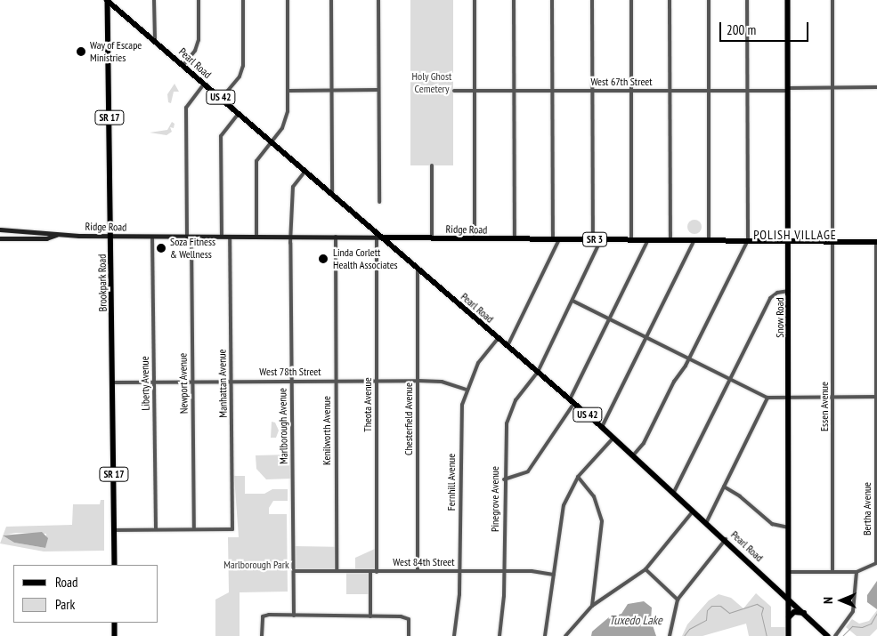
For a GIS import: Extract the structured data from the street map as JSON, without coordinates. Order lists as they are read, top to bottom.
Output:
{
  "streets": {
    "main road": [
      "Pearl Road",
      "US 42",
      "SR 17",
      "Ridge Road",
      "SR 3",
      "Brookpark Road",
      "Snow Road"
    ],
    "street": [
      "West 67th Street",
      "West 78th Street",
      "Liberty Avenue",
      "Newport Avenue",
      "Manhattan Avenue",
      "Theota Avenue",
      "Essen Avenue",
      "Chesterfield Avenue",
      "Marlborough Avenue",
      "Kenilworth Avenue",
      "Fernhill Avenue",
      "Pinegrove Avenue",
      "Bertha Avenue",
      "West 84th Street"
    ]
  },
  "crossings": [
    ["Pearl Road", "Ridge Road"],
    ["Pearl Road", "Brookpark Road"],
    ["Pearl Road", "Snow Road"],
    ["Pearl Road", "Newport Avenue"],
    ["Pearl Road", "Theota Avenue"],
    ["Pearl Road", "Chesterfield Avenue"],
    ["Pearl Road", "Marlborough Avenue"],
    ["Pearl Road", "Fernhill Avenue"],
    ["Pearl Road", "Pinegrove Avenue"],
    ["West 67th Street", "Snow Road"],
    ["West 67th Street", "Essen Avenue"],
    ["Ridge Road", "Brookpark Road"],
    ["Ridge Road", "Snow Road"],
    ["Ridge Road", "Liberty Avenue"],
    ["Ridge Road", "Newport Avenue"],
    ["Ridge Road", "Manhattan Avenue"],
    ["Ridge Road", "Theota Avenue"],
    ["Ridge Road", "Essen Avenue"],
    ["Ridge Road", "Marlborough Avenue"],
    ["Ridge Road", "Kenilworth Avenue"],
    ["Ridge Road", "Pinegrove Avenue"],
    ["Ridge Road", "Bertha Avenue"],
    ["Brookpark Road", "West 78th Street"],
    ["West 78th Street", "Liberty Avenue"],
    ["West 78th Street", "Newport Avenue"],
    ["West 78th Street", "Manhattan Avenue"],
    ["West 78th Street", "Theota Avenue"],
    ["West 78th Street", "Chesterfield Avenue"],
    ["West 78th Street", "Marlborough Avenue"],
    ["West 78th Street", "Kenilworth Avenue"],
    ["West 78th Street", "Fernhill Avenue"],
    ["Newport Avenue", "Manhattan Avenue"],
    ["Theota Avenue", "West 84th Street"],
    ["Chesterfield Avenue", "West 84th Street"],
    ["Marlborough Avenue", "West 84th Street"],
    ["Kenilworth Avenue", "West 84th Street"],
    ["Fernhill Avenue", "West 84th Street"],
    ["Pinegrove Avenue", "West 84th Street"]
  ],
  "districts": ["POLISH VILLAGE"],
  "water": ["Tuxedo Lake"],
  "parks": ["Holy Ghost Cemetery", "Marlborough Park"],
  "places": ["Way of Escape Ministries", "Soza Fitness & Wellness", "Linda Corlett Health Associates"],
  "legend": ["Road", "Park"],
  "scale_bar": "200 m",
  "north": "left"
}
